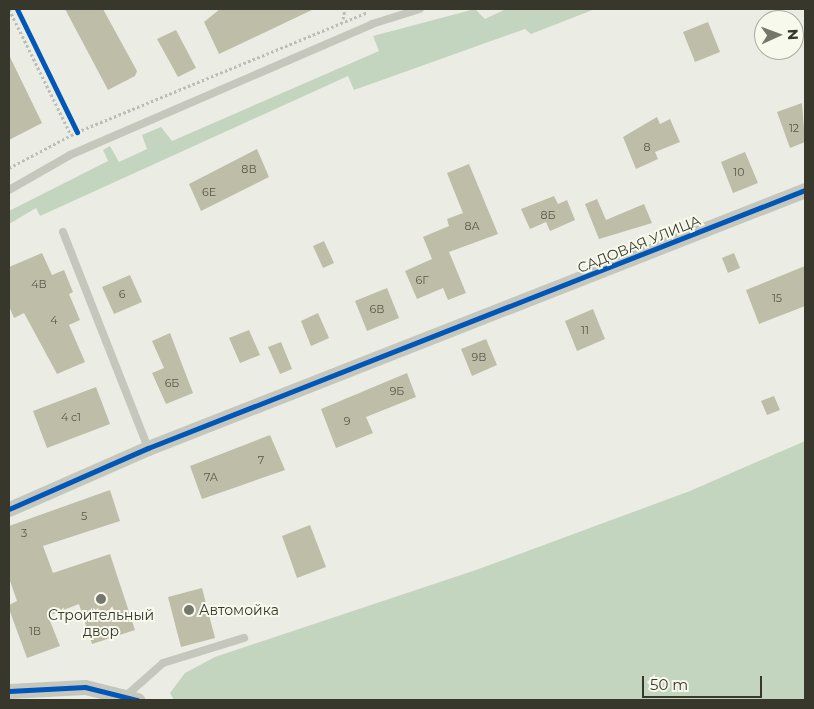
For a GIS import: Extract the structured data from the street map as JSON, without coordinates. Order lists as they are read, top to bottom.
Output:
{
  "streets": {
    "street": ["САДОВАЯ УЛИЦА"]
  },
  "places": ["Строительный двор", "Автомойка"],
  "house_numbers": [
    "12",
    "8",
    "8В",
    "10",
    "6Е",
    "8Б",
    "8А",
    "6Г",
    "4В",
    "6",
    "15",
    "6В",
    "4",
    "11",
    "9В",
    "6Б",
    "9Б",
    "4 с1",
    "9",
    "7",
    "7А",
    "5",
    "3",
    "1В"
  ],
  "scale_bar": "50 m",
  "north": "right"
}
